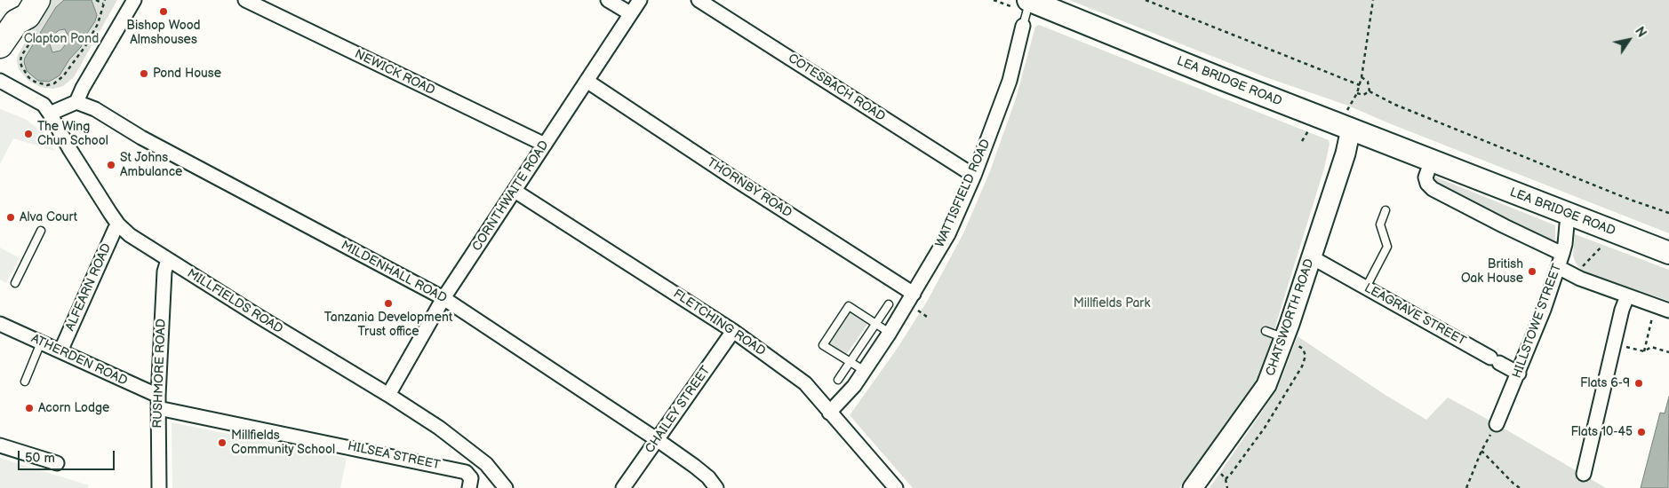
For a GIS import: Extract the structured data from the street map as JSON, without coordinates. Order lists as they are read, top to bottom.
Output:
{
  "streets": {
    "main road": ["LEA BRIDGE ROAD"],
    "street": [
      "NEWICK ROAD",
      "COTESBACH ROAD",
      "THORNBY ROAD",
      "WATTISFIELD ROAD",
      "CORNTHWAITE ROAD",
      "MILDENHALL ROAD",
      "ALFEARN ROAD",
      "MILLFIELDS ROAD",
      "LEAGRAVE STREET",
      "CHATSWORTH ROAD",
      "HILLSTOWE STREET",
      "FLETCHING ROAD",
      "ATHERDEN ROAD",
      "RUSHMORE ROAD",
      "CHAILEY STREET",
      "HILSEA STREET"
    ]
  },
  "crossings": [
    ["NEWICK ROAD", "CORNTHWAITE ROAD"],
    ["LEA BRIDGE ROAD", "WATTISFIELD ROAD"],
    ["LEA BRIDGE ROAD", "CHATSWORTH ROAD"],
    ["LEA BRIDGE ROAD", "HILLSTOWE STREET"],
    ["COTESBACH ROAD", "WATTISFIELD ROAD"],
    ["THORNBY ROAD", "WATTISFIELD ROAD"],
    ["THORNBY ROAD", "CORNTHWAITE ROAD"],
    ["WATTISFIELD ROAD", "FLETCHING ROAD"],
    ["CORNTHWAITE ROAD", "MILDENHALL ROAD"],
    ["CORNTHWAITE ROAD", "MILLFIELDS ROAD"],
    ["CORNTHWAITE ROAD", "FLETCHING ROAD"],
    ["MILDENHALL ROAD", "CHAILEY STREET"],
    ["ALFEARN ROAD", "MILLFIELDS ROAD"],
    ["ALFEARN ROAD", "ATHERDEN ROAD"],
    ["MILLFIELDS ROAD", "RUSHMORE ROAD"],
    ["LEAGRAVE STREET", "CHATSWORTH ROAD"],
    ["LEAGRAVE STREET", "HILLSTOWE STREET"],
    ["FLETCHING ROAD", "CHAILEY STREET"],
    ["ATHERDEN ROAD", "RUSHMORE ROAD"],
    ["ATHERDEN ROAD", "HILSEA STREET"],
    ["RUSHMORE ROAD", "HILSEA STREET"]
  ],
  "parks": ["Clapton Pond", "Millfields Park"],
  "places": [
    "Bishop Wood Almshouses",
    "Pond House",
    "The Wing Chun School",
    "St Johns Ambulance",
    "Alva Court",
    "British Oak House",
    "Tanzania Development Trust office",
    "Flats 6-9",
    "Acorn Lodge",
    "Flats 10-45",
    "Millfields Community School"
  ],
  "scale_bar": "50 m",
  "north": "top right"
}
